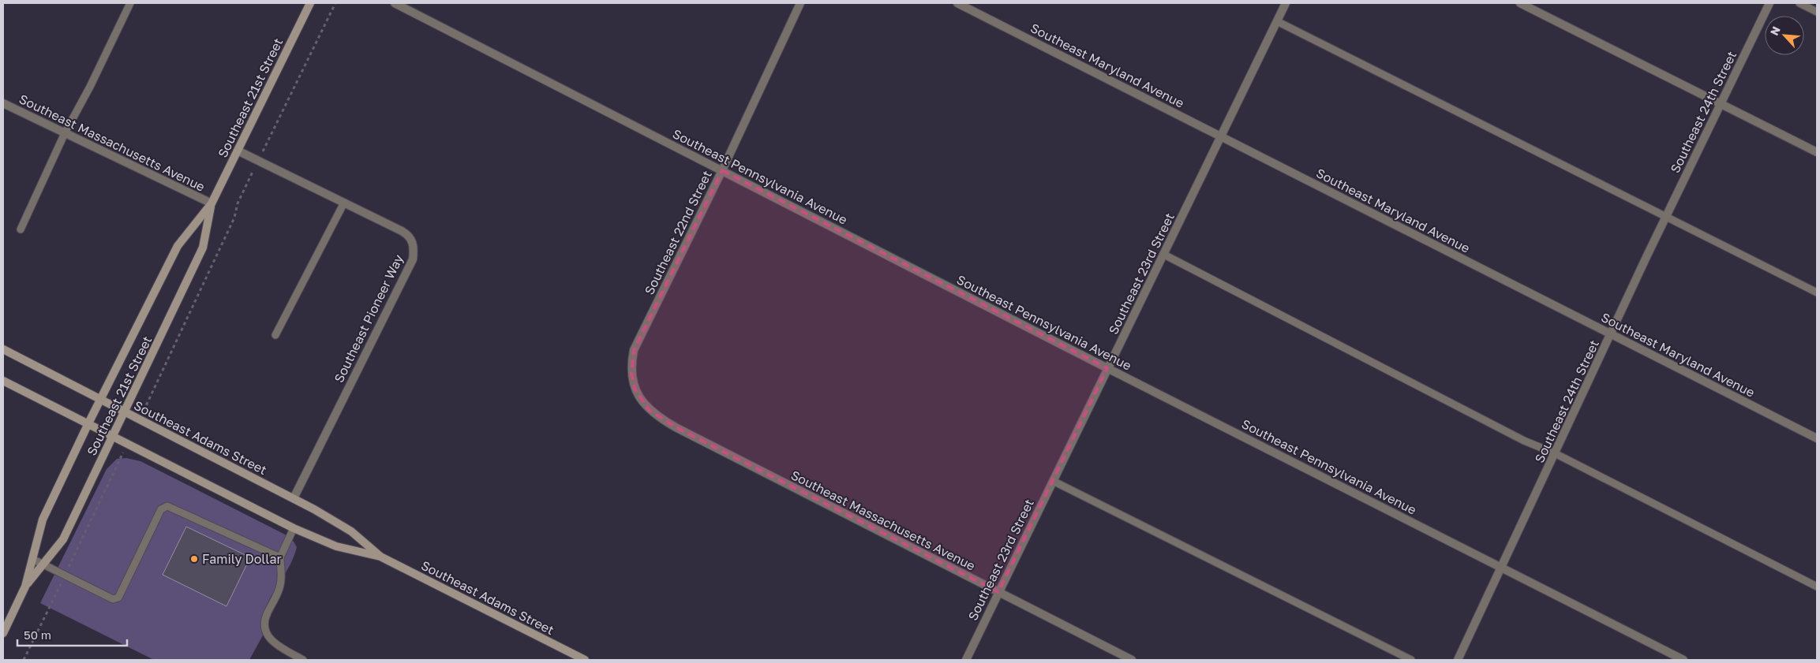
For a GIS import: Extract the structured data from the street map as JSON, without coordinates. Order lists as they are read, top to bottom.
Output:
{
  "streets": {
    "main road": ["Southeast 21st Street", "Southeast Adams Street"],
    "street": [
      "Southeast Maryland Avenue",
      "Southeast 24th Street",
      "Southeast Massachusetts Avenue",
      "Southeast Pennsylvania Avenue",
      "Southeast 22nd Street",
      "Southeast 23rd Street",
      "Southeast Pioneer Way"
    ]
  },
  "crossings": [
    ["Southeast Maryland Avenue", "Southeast 24th Street"],
    ["Southeast Maryland Avenue", "Southeast 23rd Street"],
    ["Southeast 21st Street", "Southeast Massachusetts Avenue"],
    ["Southeast 21st Street", "Southeast Pioneer Way"],
    ["Southeast 21st Street", "Southeast Adams Street"],
    ["Southeast 24th Street", "Southeast Pennsylvania Avenue"],
    ["Southeast Massachusetts Avenue", "Southeast 22nd Street"],
    ["Southeast Massachusetts Avenue", "Southeast 23rd Street"],
    ["Southeast Pennsylvania Avenue", "Southeast 22nd Street"],
    ["Southeast Pennsylvania Avenue", "Southeast 23rd Street"],
    ["Southeast Pioneer Way", "Southeast Adams Street"]
  ],
  "places": ["Family Dollar"],
  "scale_bar": "50 m",
  "north": "top left"
}
